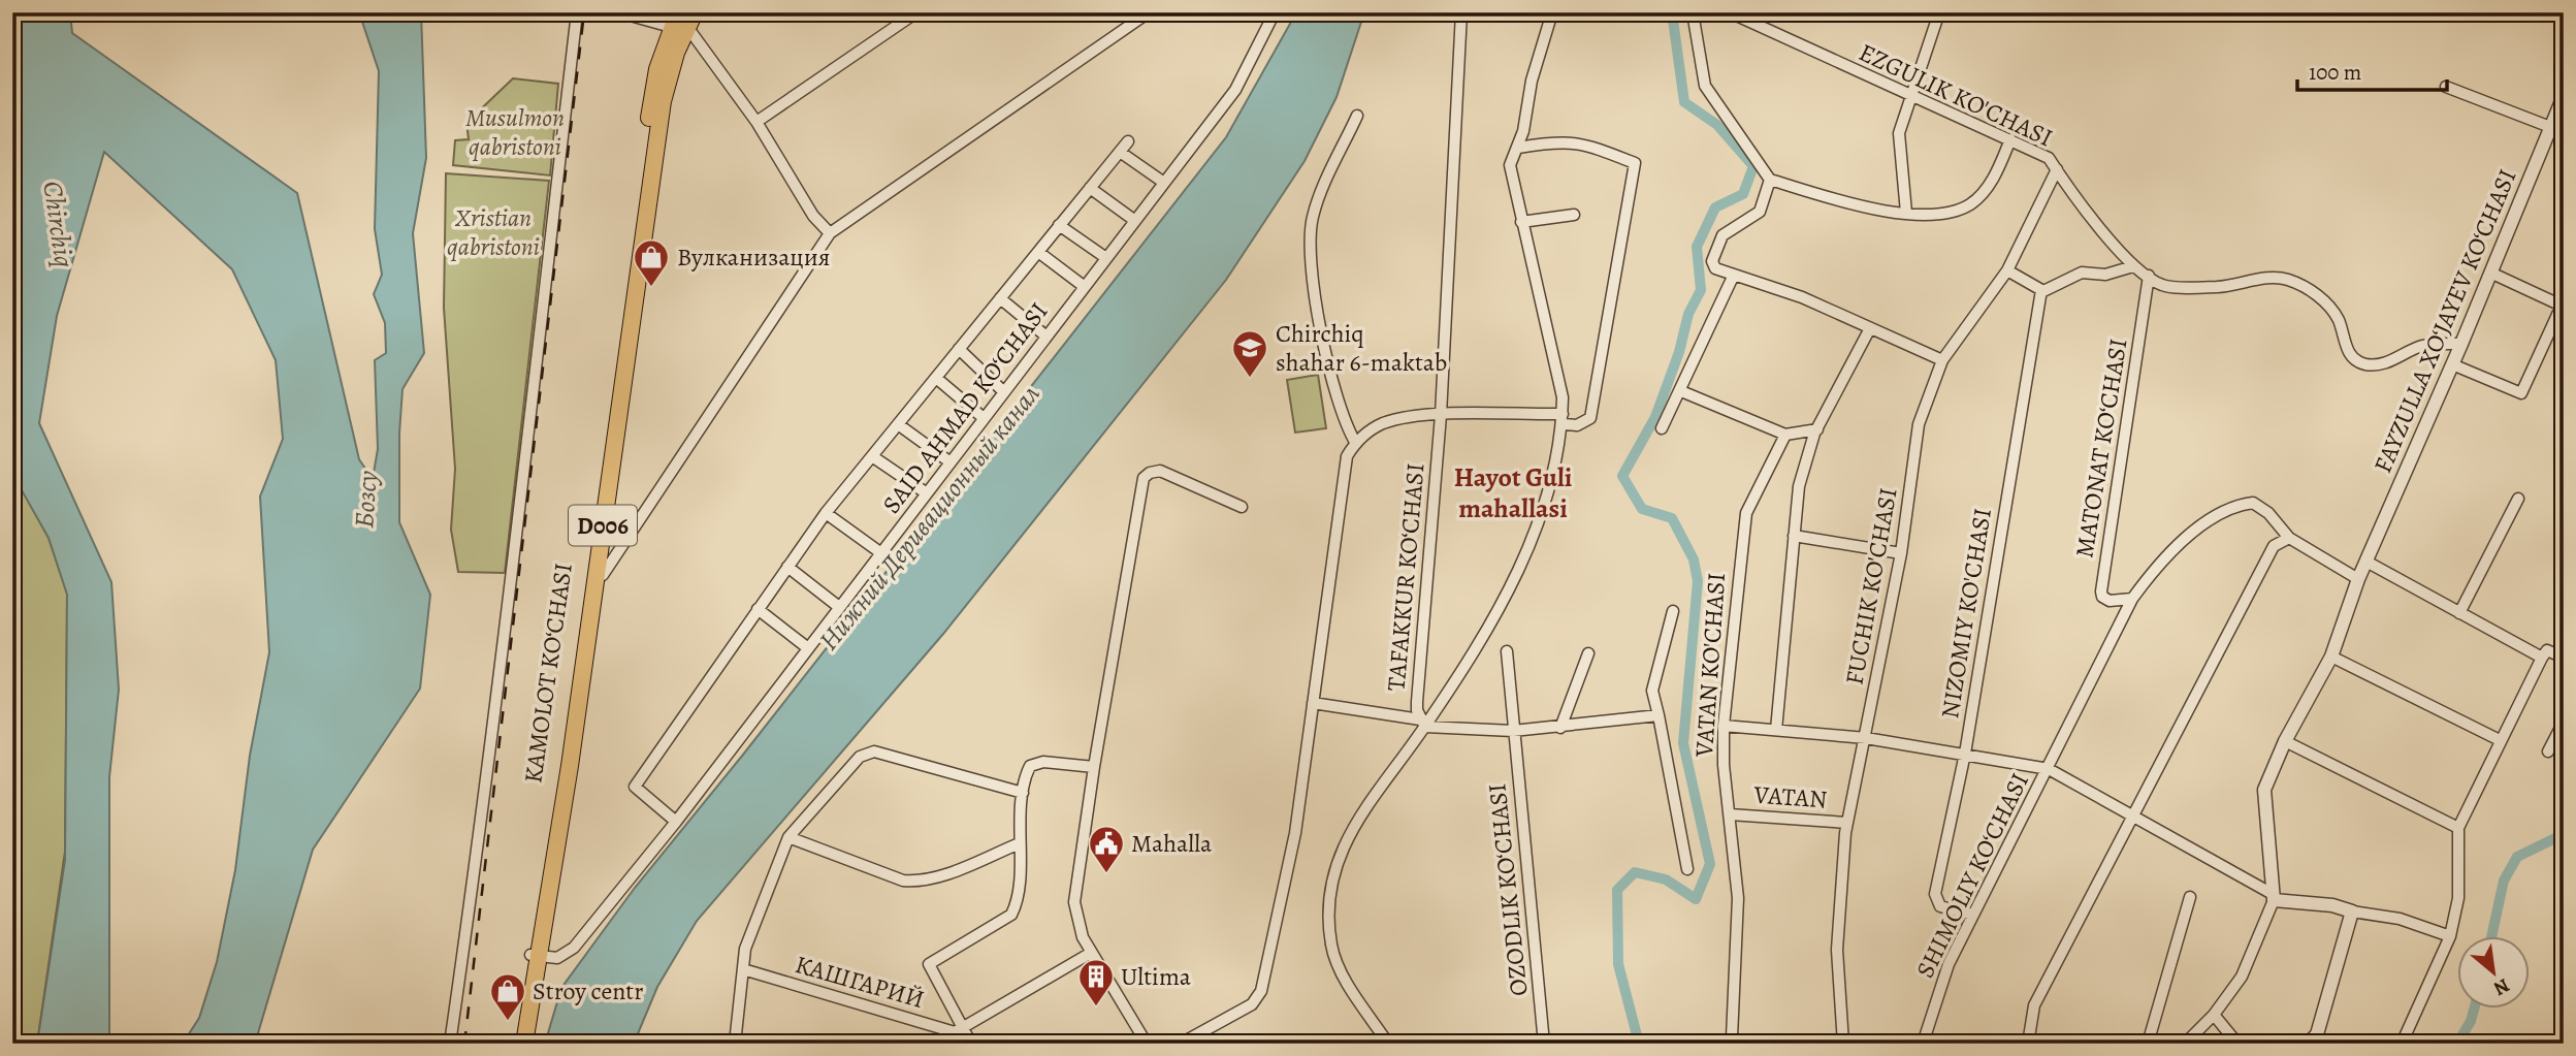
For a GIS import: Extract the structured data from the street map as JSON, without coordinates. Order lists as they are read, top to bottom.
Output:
{
  "streets": {
    "main road": ["D006", "KAMOLOT KO‘CHASI"],
    "street": [
      "EZGULIK KO'CHASI",
      "FAYZULLA XO‘JAYEV KO‘CHASI",
      "SAID AHMAD KO‘CHASI",
      "MATONAT KO‘CHASI",
      "TAFAKKUR KO‘CHASI",
      "FUCHIK KO'CHASI",
      "NIZOMIY KO'CHASI",
      "VATAN KO'CHASI",
      "VATAN",
      "SHIMOLIY KO‘CHASI",
      "OZODLIK KO‘CHASI",
      "КАШГАРИЙ"
    ]
  },
  "crossings": [
    ["EZGULIK KO'CHASI", "FAYZULLA XO‘JAYEV KO‘CHASI"],
    ["EZGULIK KO'CHASI", "MATONAT KO‘CHASI"],
    ["EZGULIK KO'CHASI", "FUCHIK KO'CHASI"],
    ["SAID AHMAD KO‘CHASI", "D006"],
    ["SAID AHMAD KO‘CHASI", "KAMOLOT KO‘CHASI"],
    ["MATONAT KO‘CHASI", "SHIMOLIY KO‘CHASI"],
    ["D006", "KAMOLOT KO‘CHASI"],
    ["FUCHIK KO'CHASI", "VATAN"],
    ["NIZOMIY KO'CHASI", "SHIMOLIY KO‘CHASI"],
    ["VATAN KO'CHASI", "VATAN"]
  ],
  "districts": ["Hayot Guli mahallasi"],
  "water": ["Chirchiq", "Бозсу", "Нижний Деривационный канал"],
  "parks": ["Musulmon qabristoni", "Xristian qabristoni"],
  "places": {
    "shop": ["Вулканизация", "Stroy centr"],
    "school or university": ["Chirchiq shahar 6-maktab"],
    "public building": ["Mahalla"],
    "building": ["Ultima"]
  },
  "scale_bar": "100 m",
  "north": "bottom right"
}
